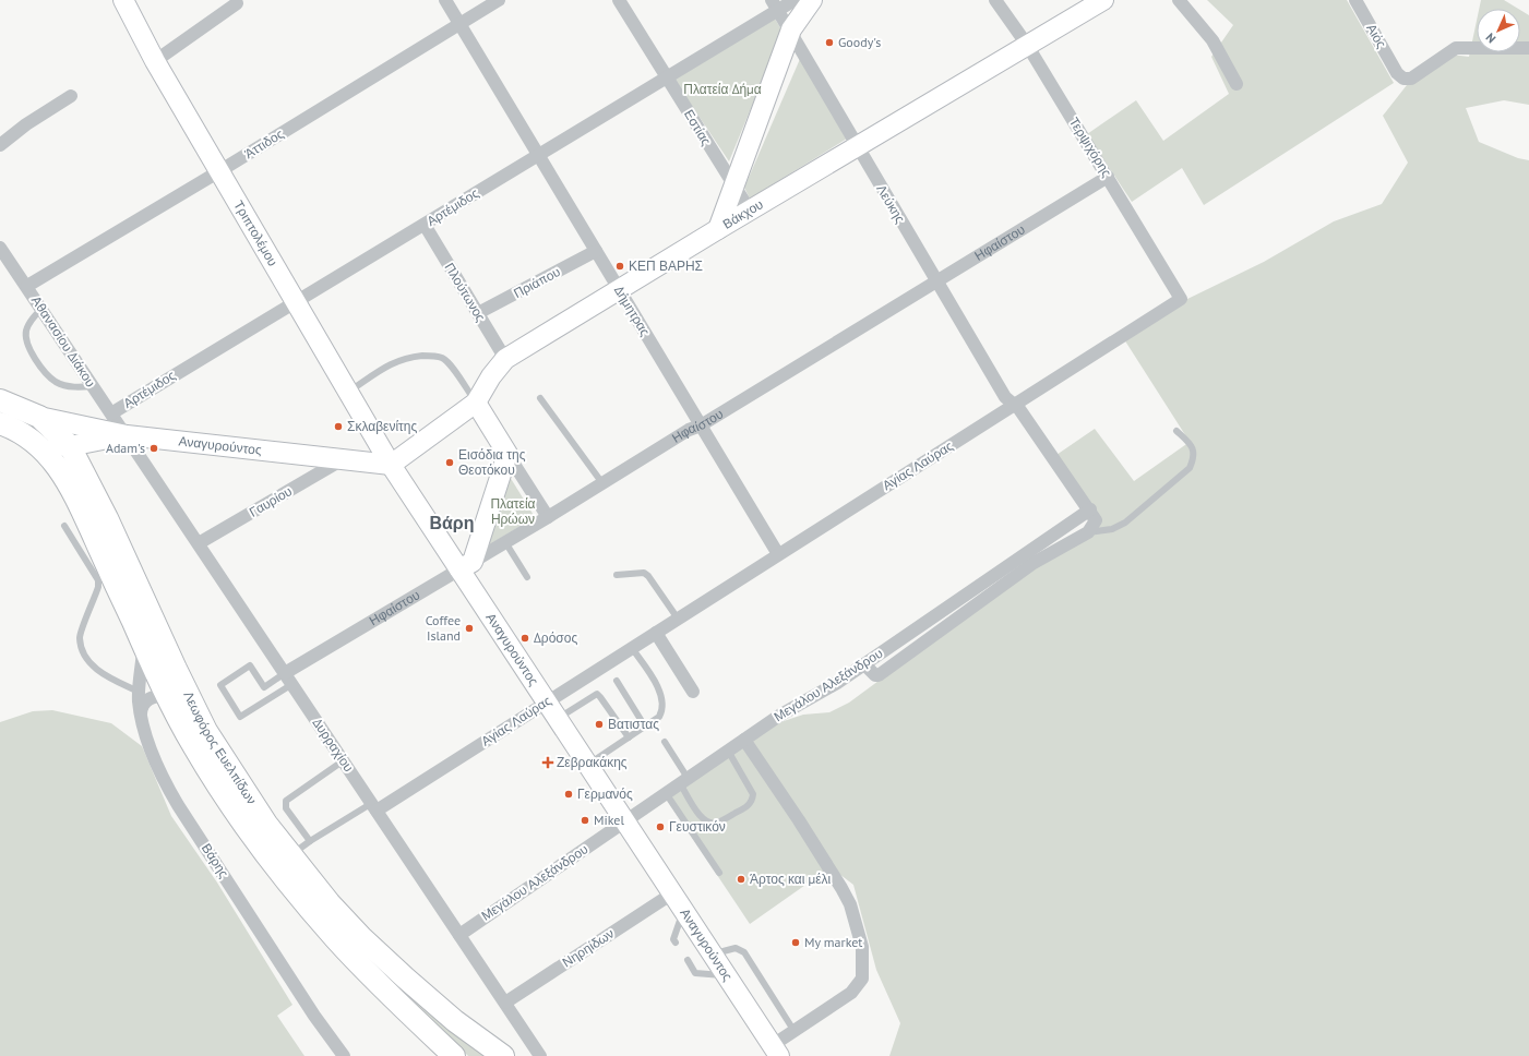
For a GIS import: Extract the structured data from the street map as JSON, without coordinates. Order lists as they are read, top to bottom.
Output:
{
  "streets": {
    "main road": [
      "Βάκχου",
      "Τριπτολέμου",
      "Αναγυρούντος",
      "Λεωφόρος Ευελπίδων"
    ],
    "street": [
      "Αιός",
      "Εστίας",
      "Άττιδος",
      "Τερψιχόρης",
      "Λεύκης",
      "Αρτέμιδος",
      "Ηφαίστου",
      "Πριάπου",
      "Πλούτωνος",
      "Δήμητρας",
      "Αθανασίου Διάκου",
      "Αγίας Λαύρας",
      "Γαυρίου",
      "Μεγάλου Αλεξάνδρου",
      "Δυρραχίου",
      "Βάρης",
      "Νηρηίδων"
    ]
  },
  "crossings": [
    ["Εστίας", "Αρτέμιδος"],
    ["Εστίας", "Βάκχου"],
    ["Άττιδος", "Τριπτολέμου"],
    ["Άττιδος", "Δήμητρας"],
    ["Άττιδος", "Αθανασίου Διάκου"],
    ["Τερψιχόρης", "Βάκχου"],
    ["Τερψιχόρης", "Ηφαίστου"],
    ["Τερψιχόρης", "Αγίας Λαύρας"],
    ["Λεύκης", "Αρτέμιδος"],
    ["Λεύκης", "Βάκχου"],
    ["Λεύκης", "Ηφαίστου"],
    ["Λεύκης", "Αγίας Λαύρας"],
    ["Αρτέμιδος", "Τριπτολέμου"],
    ["Αρτέμιδος", "Πλούτωνος"],
    ["Αρτέμιδος", "Δήμητρας"],
    ["Αρτέμιδος", "Αθανασίου Διάκου"],
    ["Βάκχου", "Πλούτωνος"],
    ["Βάκχου", "Δήμητρας"],
    ["Τριπτολέμου", "Αναγυρούντος"],
    ["Ηφαίστου", "Δήμητρας"],
    ["Ηφαίστου", "Αναγυρούντος"],
    ["Ηφαίστου", "Δυρραχίου"],
    ["Πριάπου", "Πλούτωνος"],
    ["Πριάπου", "Δήμητρας"],
    ["Δήμητρας", "Αγίας Λαύρας"],
    ["Αθανασίου Διάκου", "Αναγυρούντος"],
    ["Αθανασίου Διάκου", "Δυρραχίου"],
    ["Αναγυρούντος", "Αγίας Λαύρας"],
    ["Αναγυρούντος", "Γαυρίου"],
    ["Αναγυρούντος", "Μεγάλου Αλεξάνδρου"],
    ["Αναγυρούντος", "Δυρραχίου"],
    ["Αναγυρούντος", "Λεωφόρος Ευελπίδων"],
    ["Αναγυρούντος", "Νηρηίδων"],
    ["Αγίας Λαύρας", "Δυρραχίου"],
    ["Γαυρίου", "Δυρραχίου"],
    ["Μεγάλου Αλεξάνδρου", "Δυρραχίου"],
    ["Δυρραχίου", "Νηρηίδων"],
    ["Λεωφόρος Ευελπίδων", "Βάρης"]
  ],
  "districts": ["Βάρη"],
  "parks": ["Πλατεία Δήμα", "Πλατεία Ηρώων"],
  "places": {
    "other": [
      "Goody's",
      "ΚΕΠ ΒΑΡΗΣ",
      "Σκλαβενίτης",
      "Adam's",
      "Εισόδια της Θεοτόκου",
      "Coffee Island",
      "Δρόσος",
      "Βατιστας",
      "Γερμανός",
      "Mikel",
      "Γευστικόν",
      "Άρτος και μέλι",
      "My market"
    ],
    "health": ["Ζεβρακάκης"]
  },
  "north": "bottom left"
}
